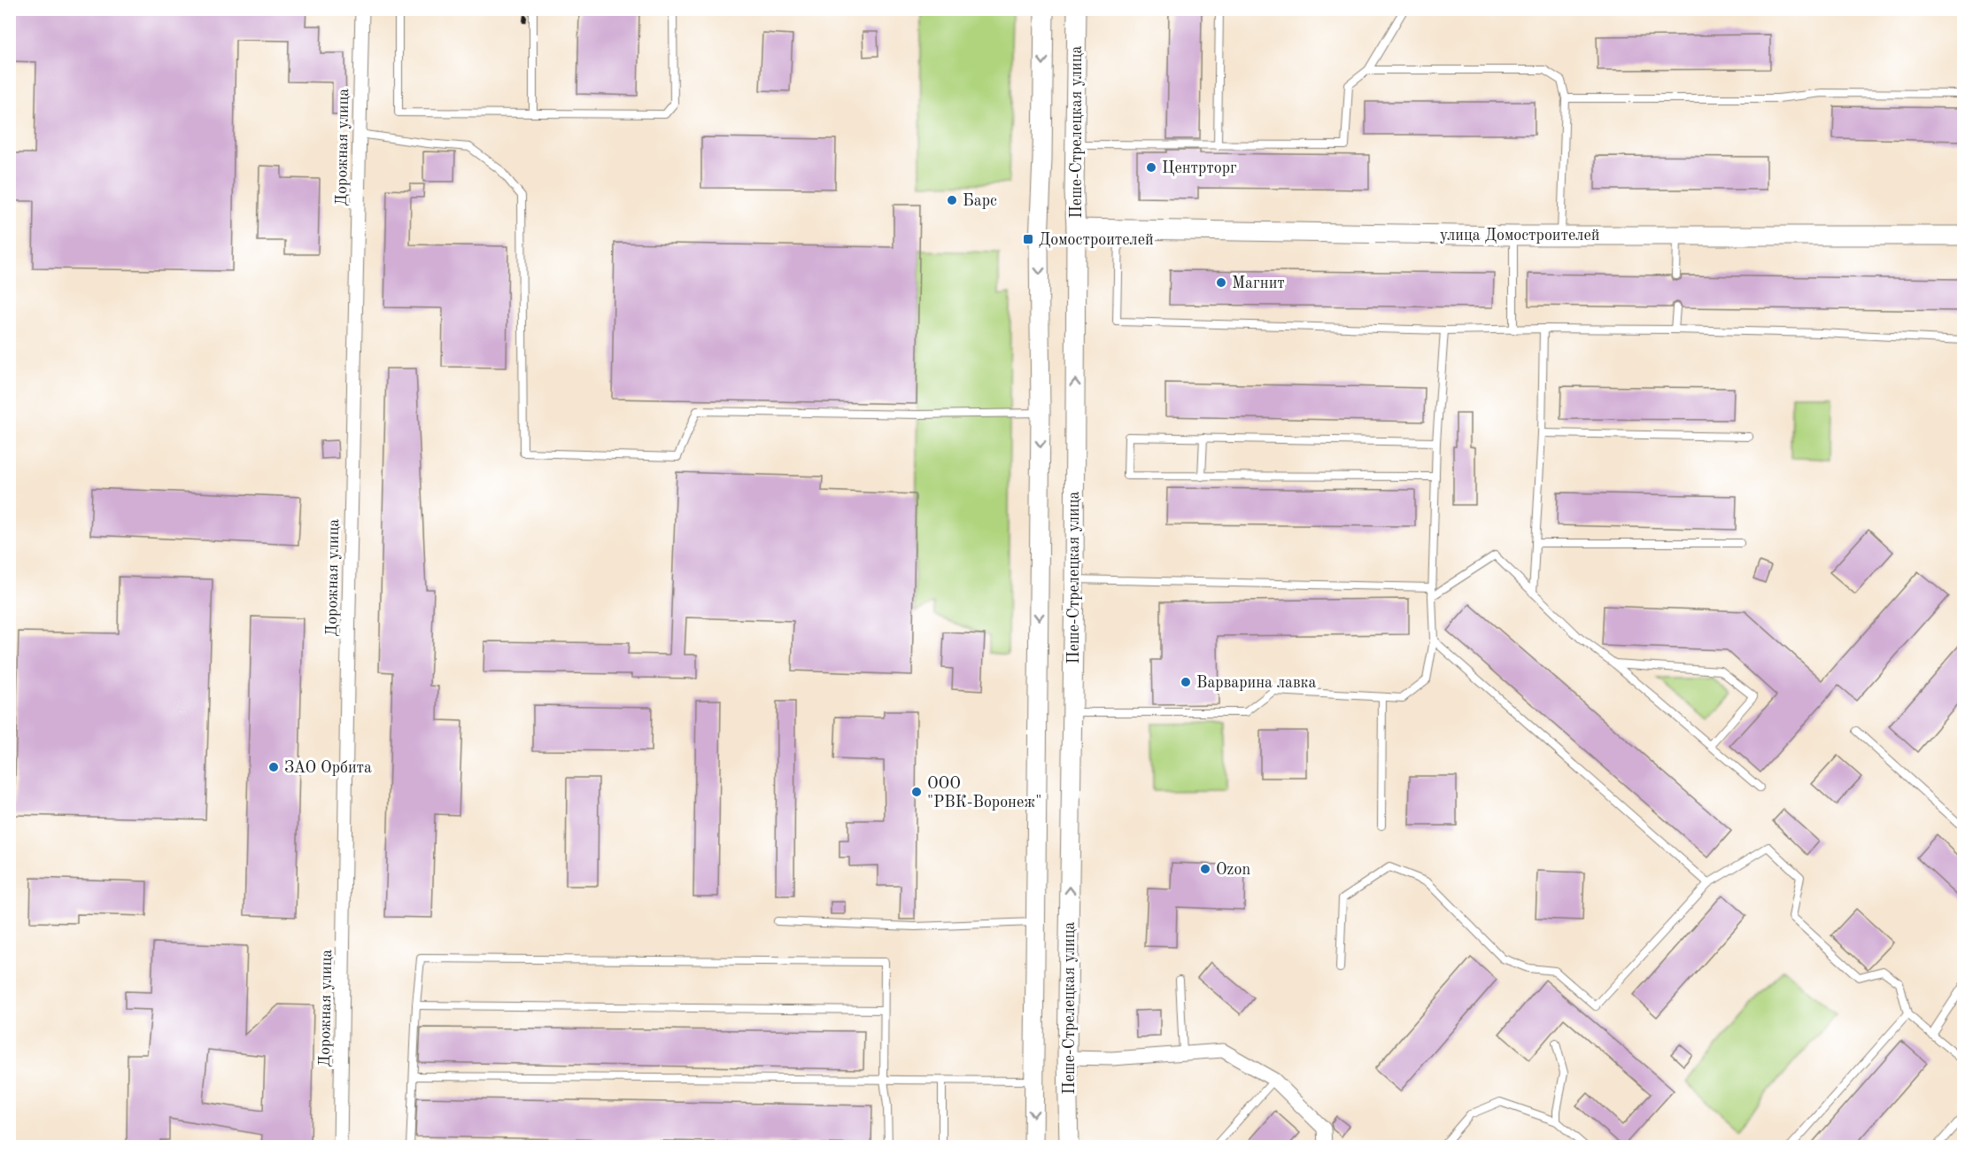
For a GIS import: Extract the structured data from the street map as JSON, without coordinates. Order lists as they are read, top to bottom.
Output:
{
  "streets": {
    "main road": ["Пеше-Стрелецкая улица", "улица Домостроителей"],
    "street": ["Дорожная улица"]
  },
  "crossings": [
    ["Пеше-Стрелецкая улица", "улица Домостроителей"]
  ],
  "places": {
    "other": [
      "Центрторг",
      "Барс",
      "Магнит",
      "Варварина лавка",
      "ЗАО Орбита",
      "ООО \"РВК-Воронеж\"",
      "Ozon"
    ],
    "transit": ["Домостроителей"]
  }
}
